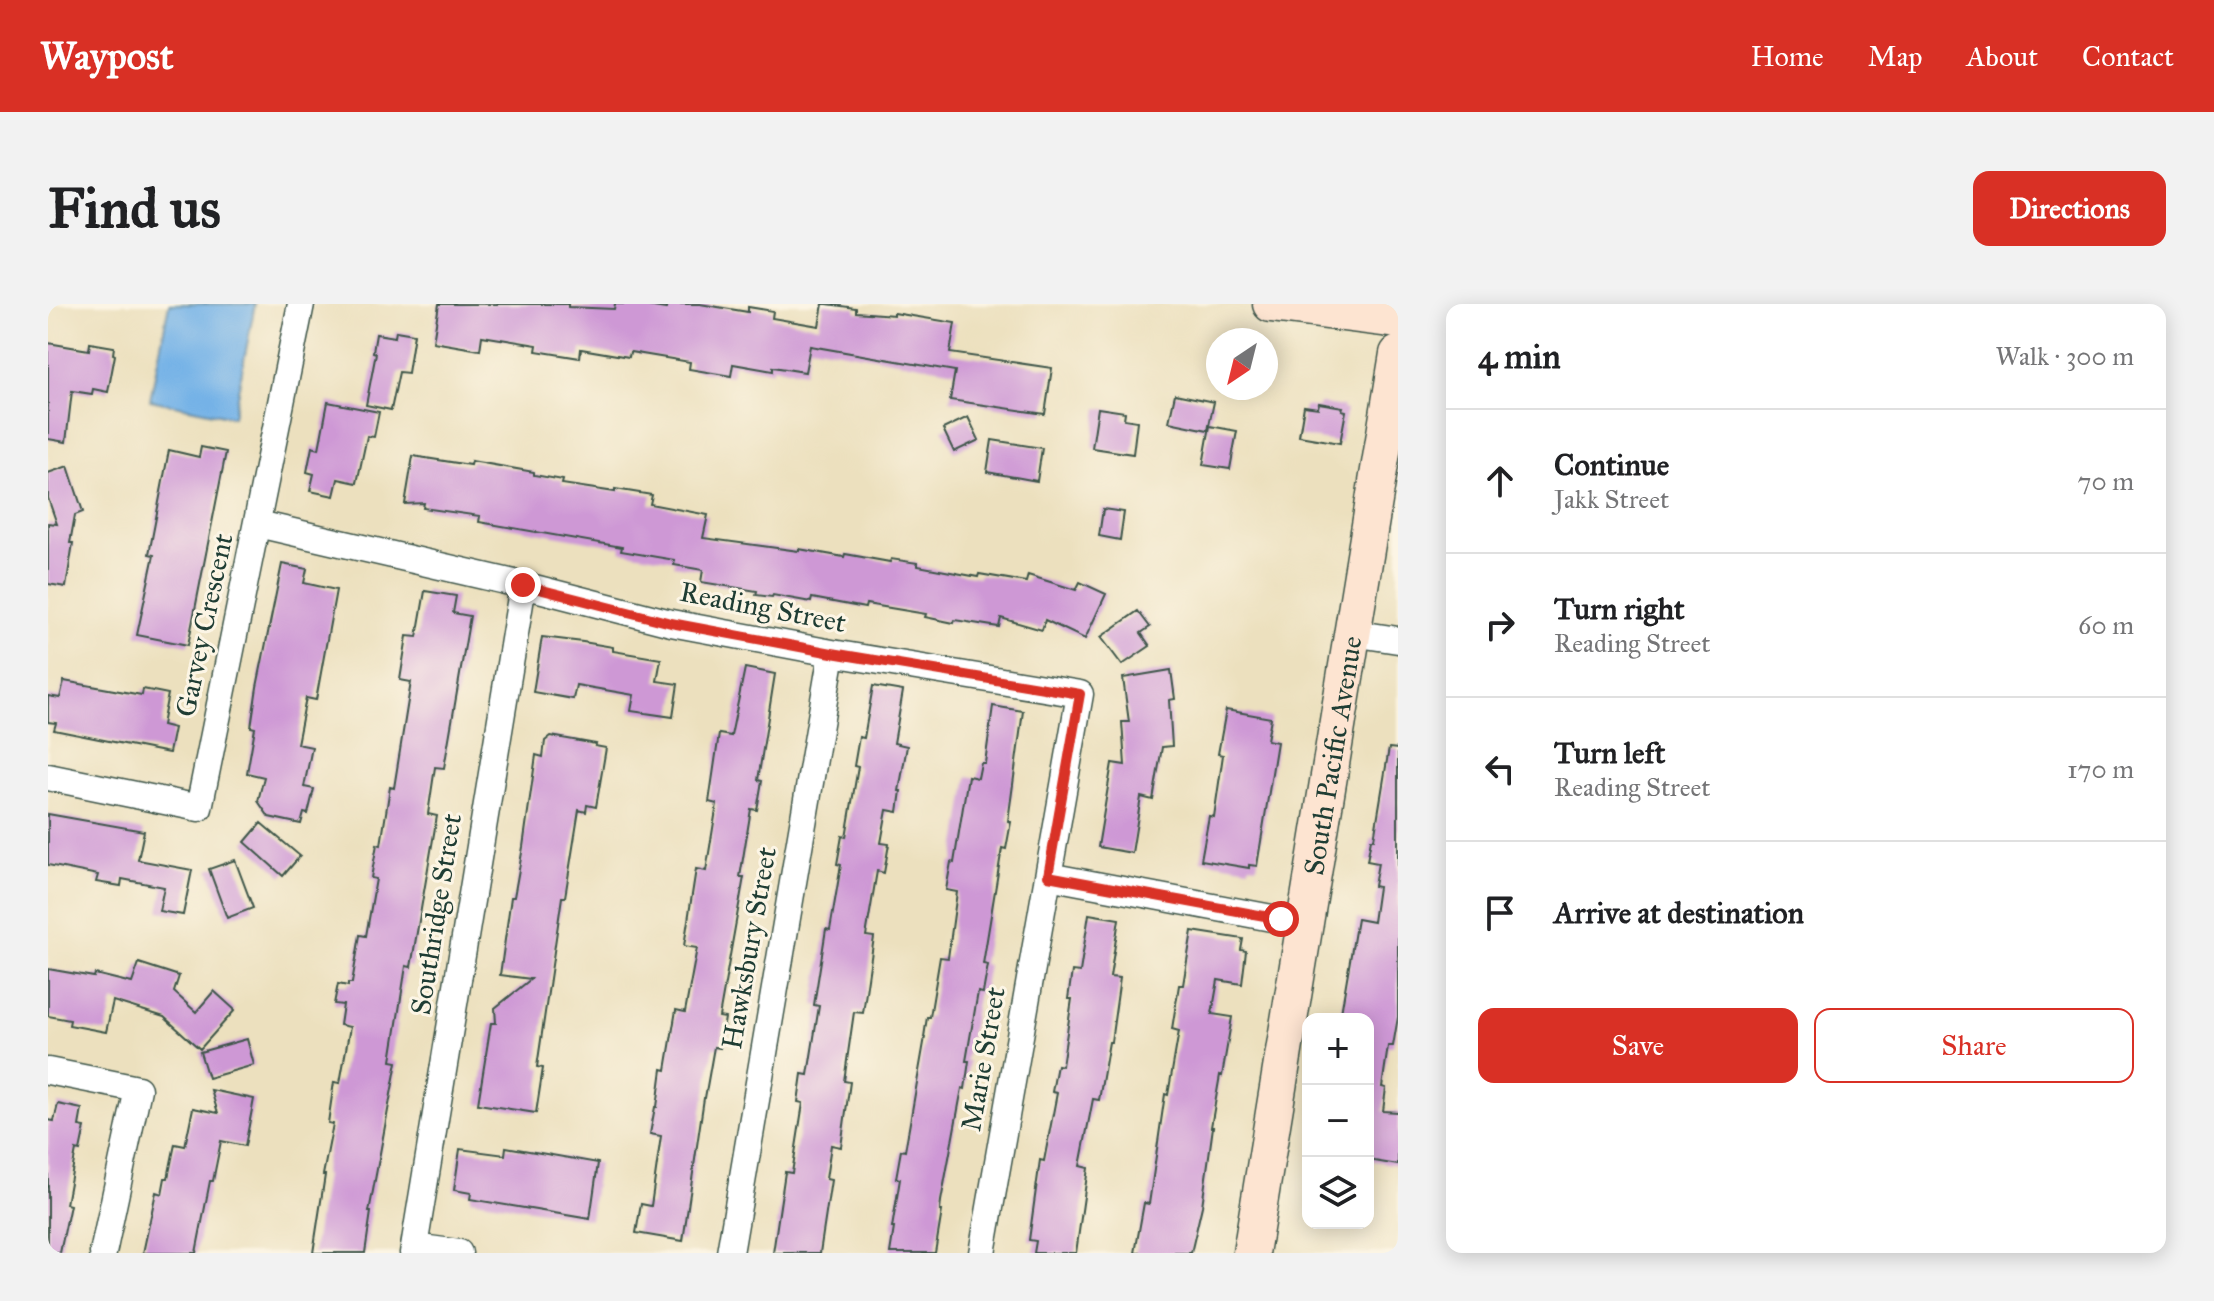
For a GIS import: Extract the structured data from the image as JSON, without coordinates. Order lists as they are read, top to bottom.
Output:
{
  "streets": {
    "street": [
      "Reading Street",
      "Garvey Crescent",
      "South Pacific Avenue",
      "Southridge Street",
      "Hawksbury Street",
      "Marie Street"
    ]
  },
  "crossings": [
    ["Reading Street", "Garvey Crescent"],
    ["Reading Street", "Southridge Street"],
    ["Reading Street", "Hawksbury Street"],
    ["Reading Street", "Marie Street"]
  ],
  "north": "bottom left",
  "page": {
    "header": "Waypost",
    "nav": [
      "Home",
      "Map",
      "About",
      "Contact"
    ],
    "buttons": [
      "Directions",
      ["Save", "Share"]
    ],
    "title": "Find us",
    "heading": ["4 min", "Walk · 300 m"],
    "list": [
      ["Continue", "Jakk Street", "70 m"],
      ["Turn right", "Reading Street", "60 m"],
      ["Turn left", "Reading Street", "170 m"],
      "Arrive at destination"
    ],
    "map_buttons": ["+", "−"]
  }
}
